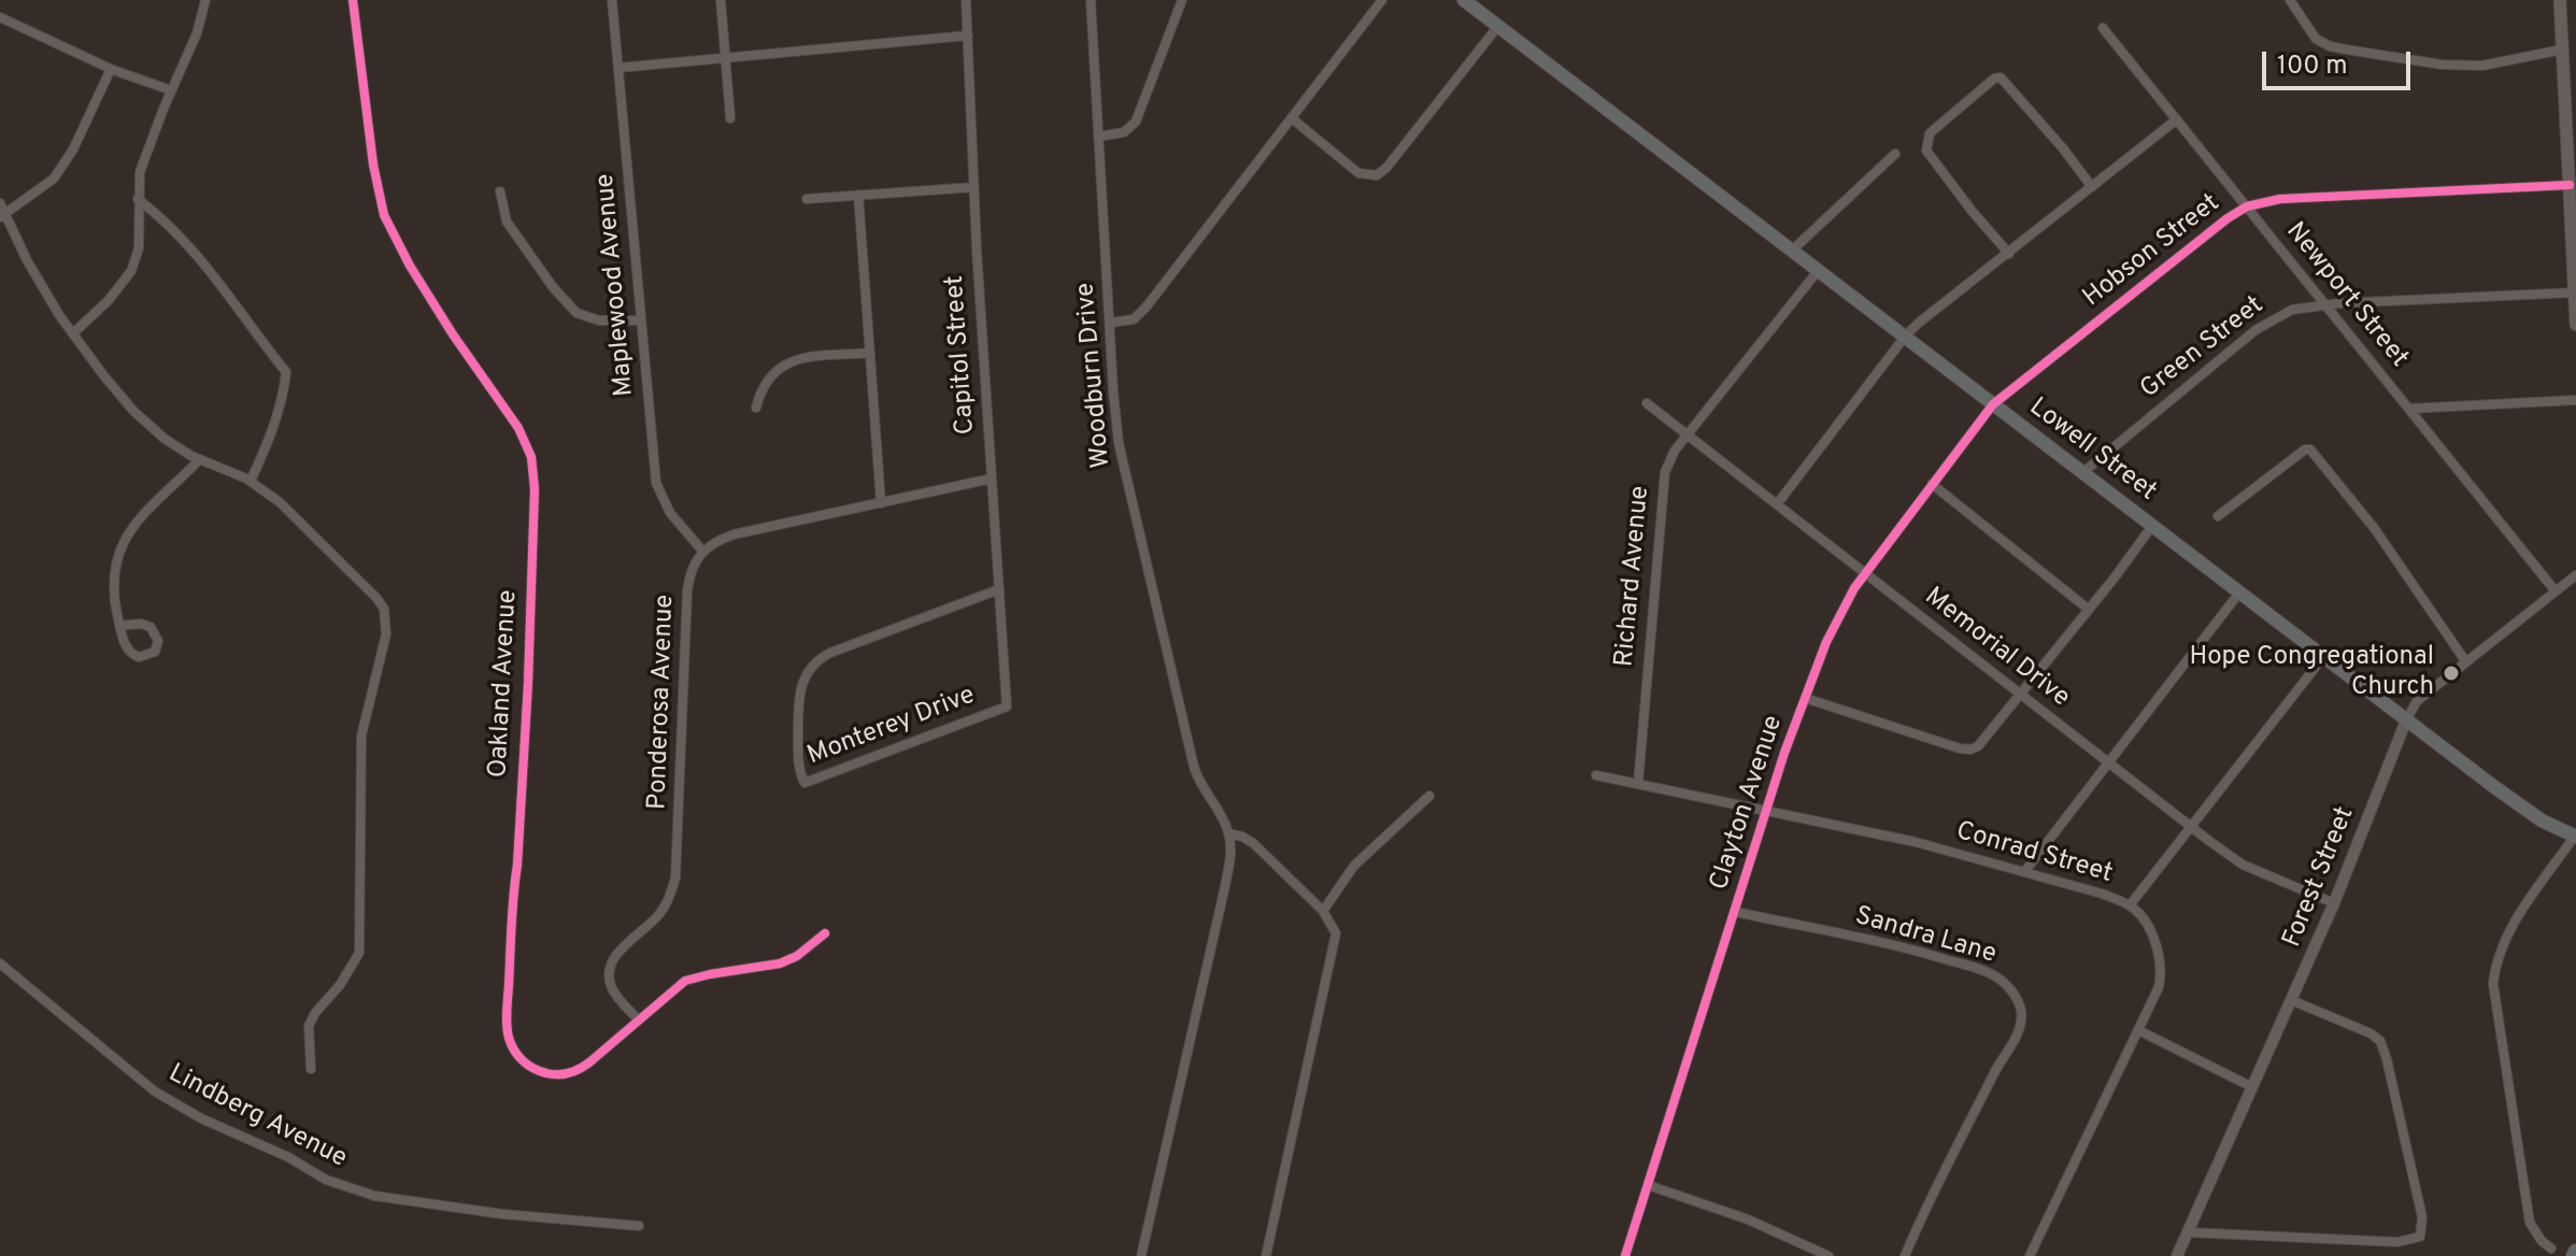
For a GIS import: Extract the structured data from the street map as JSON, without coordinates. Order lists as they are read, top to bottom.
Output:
{
  "streets": {
    "main road": ["Lowell Street"],
    "street": [
      "Hobson Street",
      "Maplewood Avenue",
      "Newport Street",
      "Green Street",
      "Capitol Street",
      "Woodburn Drive",
      "Richard Avenue",
      "Memorial Drive",
      "Oakland Avenue",
      "Ponderosa Avenue",
      "Monterey Drive",
      "Clayton Avenue",
      "Conrad Street",
      "Forest Street",
      "Sandra Lane",
      "Lindberg Avenue"
    ]
  },
  "crossings": [
    ["Hobson Street", "Newport Street"],
    ["Hobson Street", "Lowell Street"],
    ["Hobson Street", "Clayton Avenue"],
    ["Maplewood Avenue", "Ponderosa Avenue"],
    ["Newport Street", "Green Street"],
    ["Newport Street", "Forest Street"],
    ["Green Street", "Lowell Street"],
    ["Capitol Street", "Monterey Drive"],
    ["Lowell Street", "Richard Avenue"],
    ["Lowell Street", "Clayton Avenue"],
    ["Lowell Street", "Forest Street"],
    ["Richard Avenue", "Memorial Drive"],
    ["Richard Avenue", "Conrad Street"],
    ["Memorial Drive", "Clayton Avenue"],
    ["Memorial Drive", "Forest Street"],
    ["Oakland Avenue", "Ponderosa Avenue"],
    ["Clayton Avenue", "Conrad Street"],
    ["Clayton Avenue", "Sandra Lane"]
  ],
  "places": ["Hope Congregational Church"],
  "scale_bar": "100 m"
}
